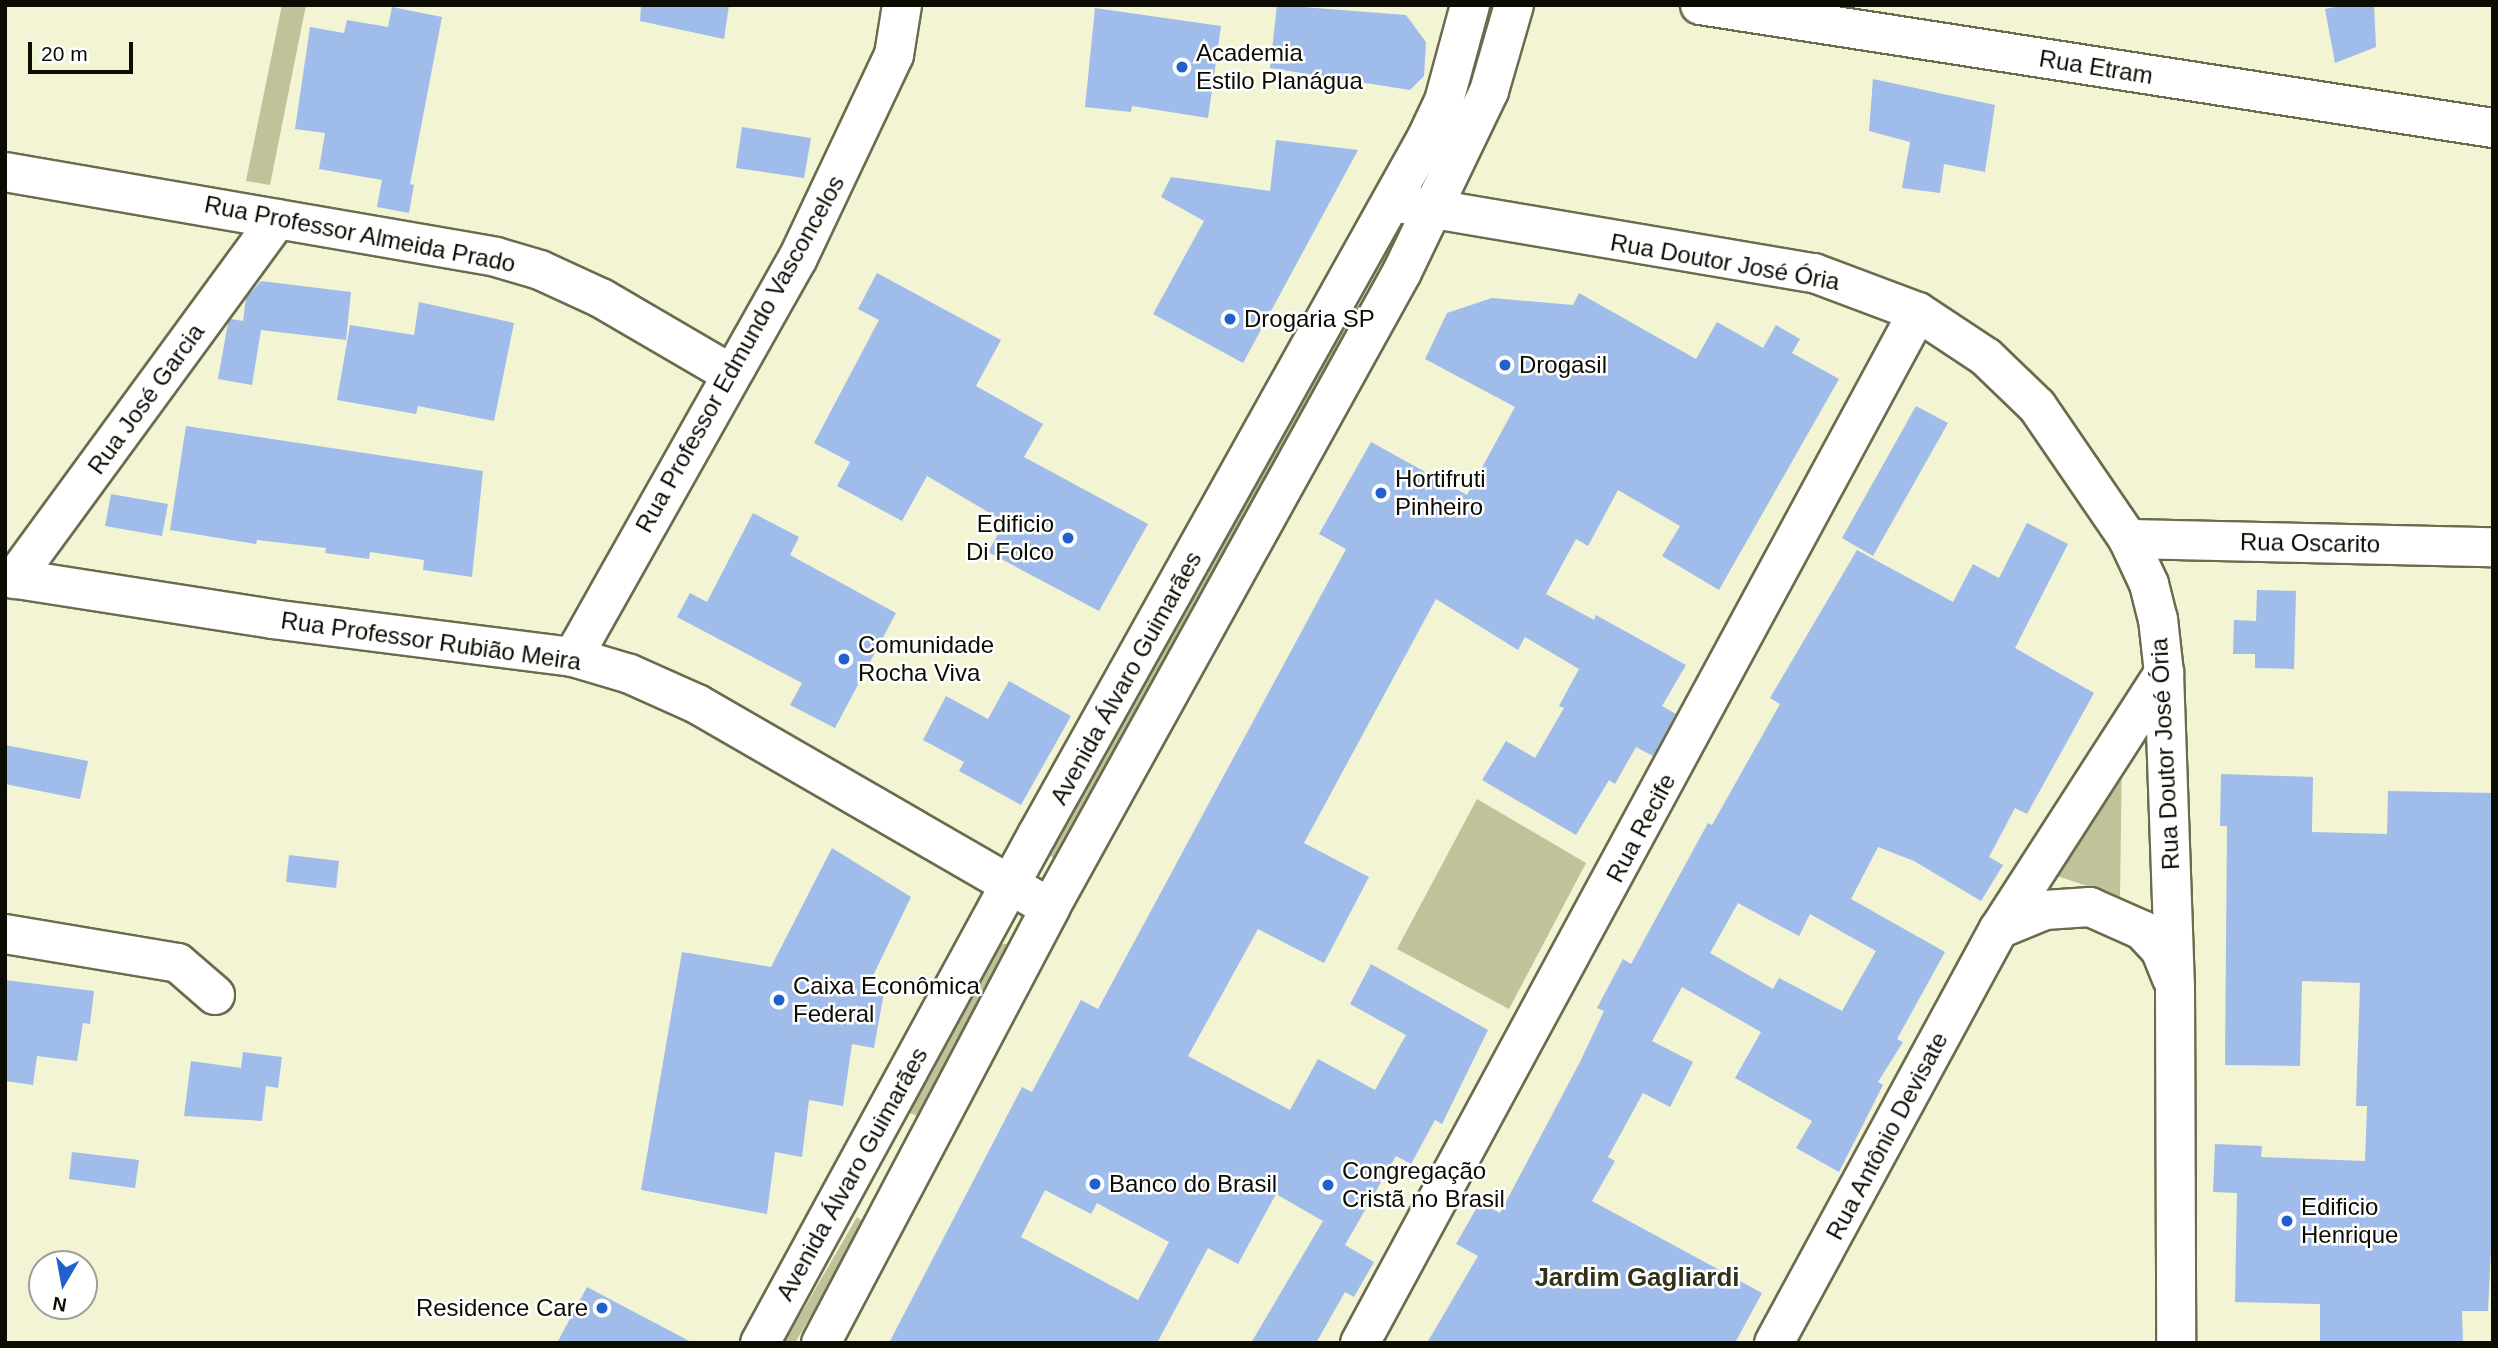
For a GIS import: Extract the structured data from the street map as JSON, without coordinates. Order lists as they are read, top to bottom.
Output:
{
  "streets": {
    "street": [
      "Rua Etram",
      "Rua Professor Almeida Prado",
      "Rua Doutor José Ória",
      "Rua Professor Edmundo Vasconcelos",
      "Rua José Garcia",
      "Rua Oscarito",
      "Rua Professor Rubião Meira",
      "Avenida Álvaro Guimarães",
      "Rua Recife",
      "Rua Antônio Devisate"
    ]
  },
  "crossings": [
    ["Rua Professor Almeida Prado", "Rua Professor Edmundo Vasconcelos"],
    ["Rua Professor Almeida Prado", "Rua José Garcia"],
    ["Rua Doutor José Ória", "Rua Oscarito"],
    ["Rua Doutor José Ória", "Avenida Álvaro Guimarães"],
    ["Rua Doutor José Ória", "Rua Recife"],
    ["Rua Doutor José Ória", "Rua Antônio Devisate"],
    ["Rua Professor Edmundo Vasconcelos", "Rua Professor Rubião Meira"],
    ["Rua José Garcia", "Rua Professor Rubião Meira"],
    ["Rua Professor Rubião Meira", "Avenida Álvaro Guimarães"]
  ],
  "districts": ["Jardim Gagliardi"],
  "places": [
    "Academia Estilo Planágua",
    "Drogaria SP",
    "Drogasil",
    "Hortifruti Pinheiro",
    "Edificio Di Folco",
    "Comunidade Rocha Viva",
    "Caixa Econômica Federal",
    "Banco do Brasil",
    "Congregação Cristã no Brasil",
    "Edificio Henrique",
    "Residence Care"
  ],
  "scale_bar": "20 m",
  "north": "bottom"
}
